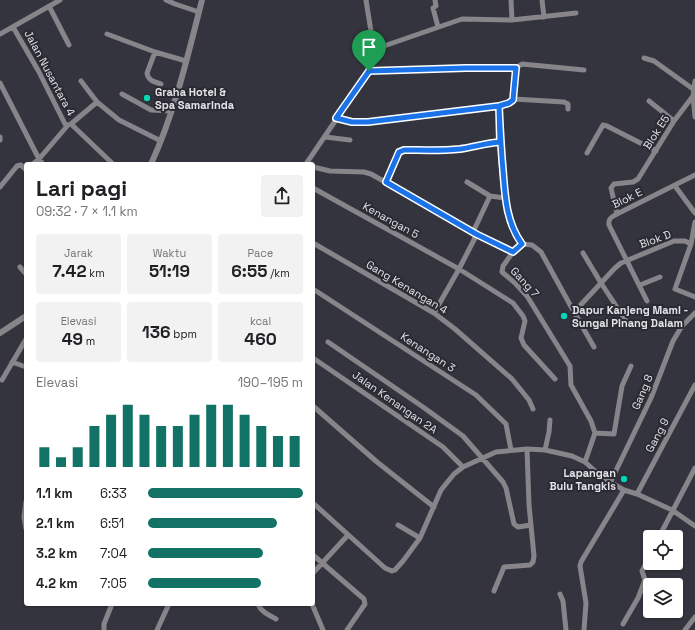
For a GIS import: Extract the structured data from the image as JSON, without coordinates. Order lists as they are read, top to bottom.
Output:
{
  "streets": {
    "street": [
      "Jalan Nusantara 4",
      "Blok E5",
      "Blok E",
      "Kenangan 5",
      "Blok D",
      "Gang 7",
      "Gang Kenangan 4",
      "Kenangan 3",
      "Gang 8",
      "Jalan Kenangan 2A",
      "Gang 9"
    ]
  },
  "crossings": [
    ["Blok E5", "Blok E"],
    ["Blok E", "Blok D"]
  ],
  "places": ["Graha Hotel & Spa Samarinda", "Dapur Kanjeng Mami - Sungai Pinang Dalam", "Lapangan Bulu Tangkis"],
  "page": {
    "heading": ["Lari pagi", "09:32 · 7 × 1.1 km"],
    "stats": [
      ["Jarak", "7.42 km"],
      ["Waktu", "51:19"],
      ["Pace", "6:55 /km"],
      ["Elevasi", "49 m"],
      ["136 bpm"],
      ["kcal", "460"]
    ],
    "chart": ["Elevasi", "190–195 m"],
    "list": [
      {
        "name": "1.1 km",
        "note": "6:33"
      },
      {
        "name": "2.1 km",
        "note": "6:51"
      },
      {
        "name": "3.2 km",
        "note": "7:04"
      },
      {
        "name": "4.2 km",
        "note": "7:05"
      }
    ]
  }
}
